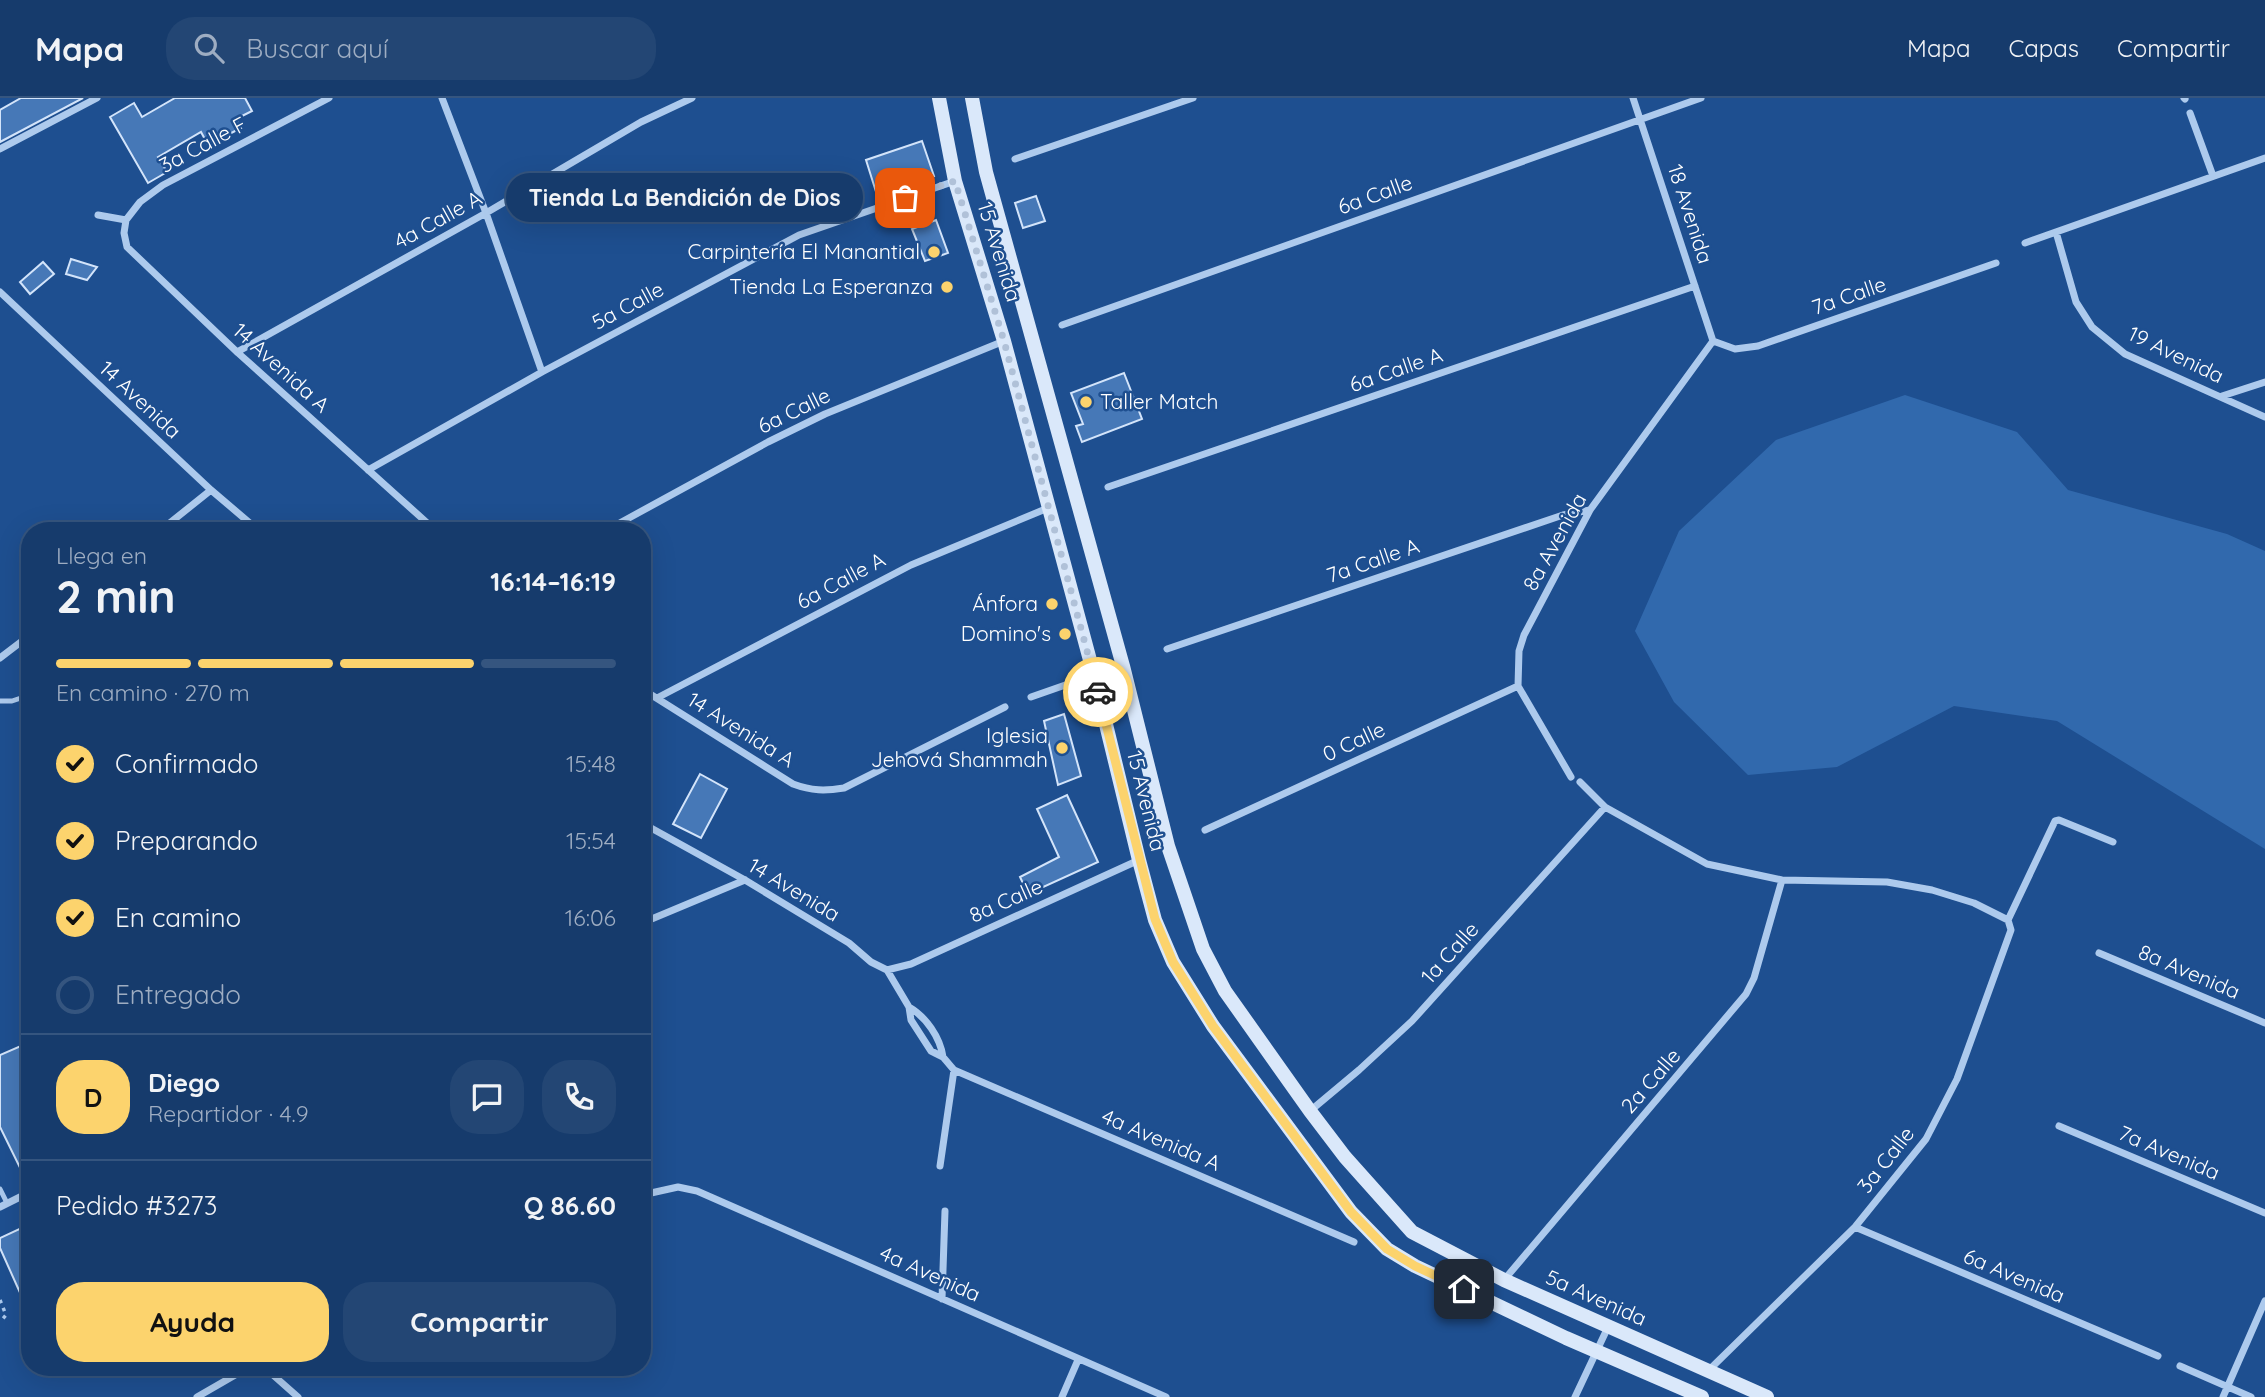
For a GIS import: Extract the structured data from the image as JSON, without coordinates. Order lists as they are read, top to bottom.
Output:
{
  "streets": {
    "main road": ["15 Avenida", "5a Avenida"],
    "street": [
      "3a Calle F",
      "6a Calle",
      "18 Avenida",
      "4a Calle A",
      "7a Calle",
      "5a Calle",
      "19 Avenida",
      "14 Avenida A",
      "6a Calle A",
      "14 Avenida",
      "8a Avenida",
      "7a Calle A",
      "0 Calle",
      "8a Calle",
      "1a Calle",
      "2a Calle",
      "4a Avenida A",
      "7a Avenida",
      "3a Calle",
      "4a Avenida",
      "6a Avenida"
    ]
  },
  "crossings": [
    ["3a Calle F", "14 Avenida A"],
    ["6a Calle", "18 Avenida"],
    ["6a Calle", "15 Avenida"],
    ["18 Avenida", "7a Calle"],
    ["18 Avenida", "6a Calle A"],
    ["18 Avenida", "8a Avenida"],
    ["4a Calle A", "14 Avenida A"],
    ["15 Avenida", "5a Calle"],
    ["15 Avenida", "6a Calle A"],
    ["15 Avenida", "8a Calle"],
    ["15 Avenida", "1a Calle"],
    ["15 Avenida", "5a Avenida"],
    ["7a Calle", "8a Avenida"],
    ["5a Calle", "14 Avenida A"],
    ["14 Avenida A", "6a Calle A"],
    ["14 Avenida", "8a Calle"],
    ["14 Avenida", "4a Avenida A"],
    ["8a Avenida", "7a Calle A"],
    ["8a Avenida", "0 Calle"],
    ["2a Calle", "5a Avenida"],
    ["3a Calle", "6a Avenida"],
    ["3a Calle", "5a Avenida"]
  ],
  "places": [
    "Tienda La Bendición de Dios",
    "Carpintería El Manantial",
    "Tienda La Esperanza",
    "Taller Match",
    "Ánfora",
    "Domino's",
    "Iglesia Jehová Shammah"
  ],
  "page": {
    "header": "Mapa",
    "search": "Buscar aquí",
    "nav": ["Mapa", "Capas", "Compartir"],
    "bubble": "Tienda La Bendición de Dios",
    "heading": ["2 min", "Llega en", "16:14–16:19"],
    "panel": [
      "Diego",
      "Repartidor · 4.9",
      "Pedido #3273",
      "Q 86.60"
    ],
    "bar": "En camino · 270 m",
    "list": [
      ["Confirmado", "15:48"],
      ["Preparando", "15:54"],
      ["En camino", "16:06"],
      "Entregado"
    ],
    "round": "D",
    "buttons": ["Ayuda", "Compartir"]
  }
}
